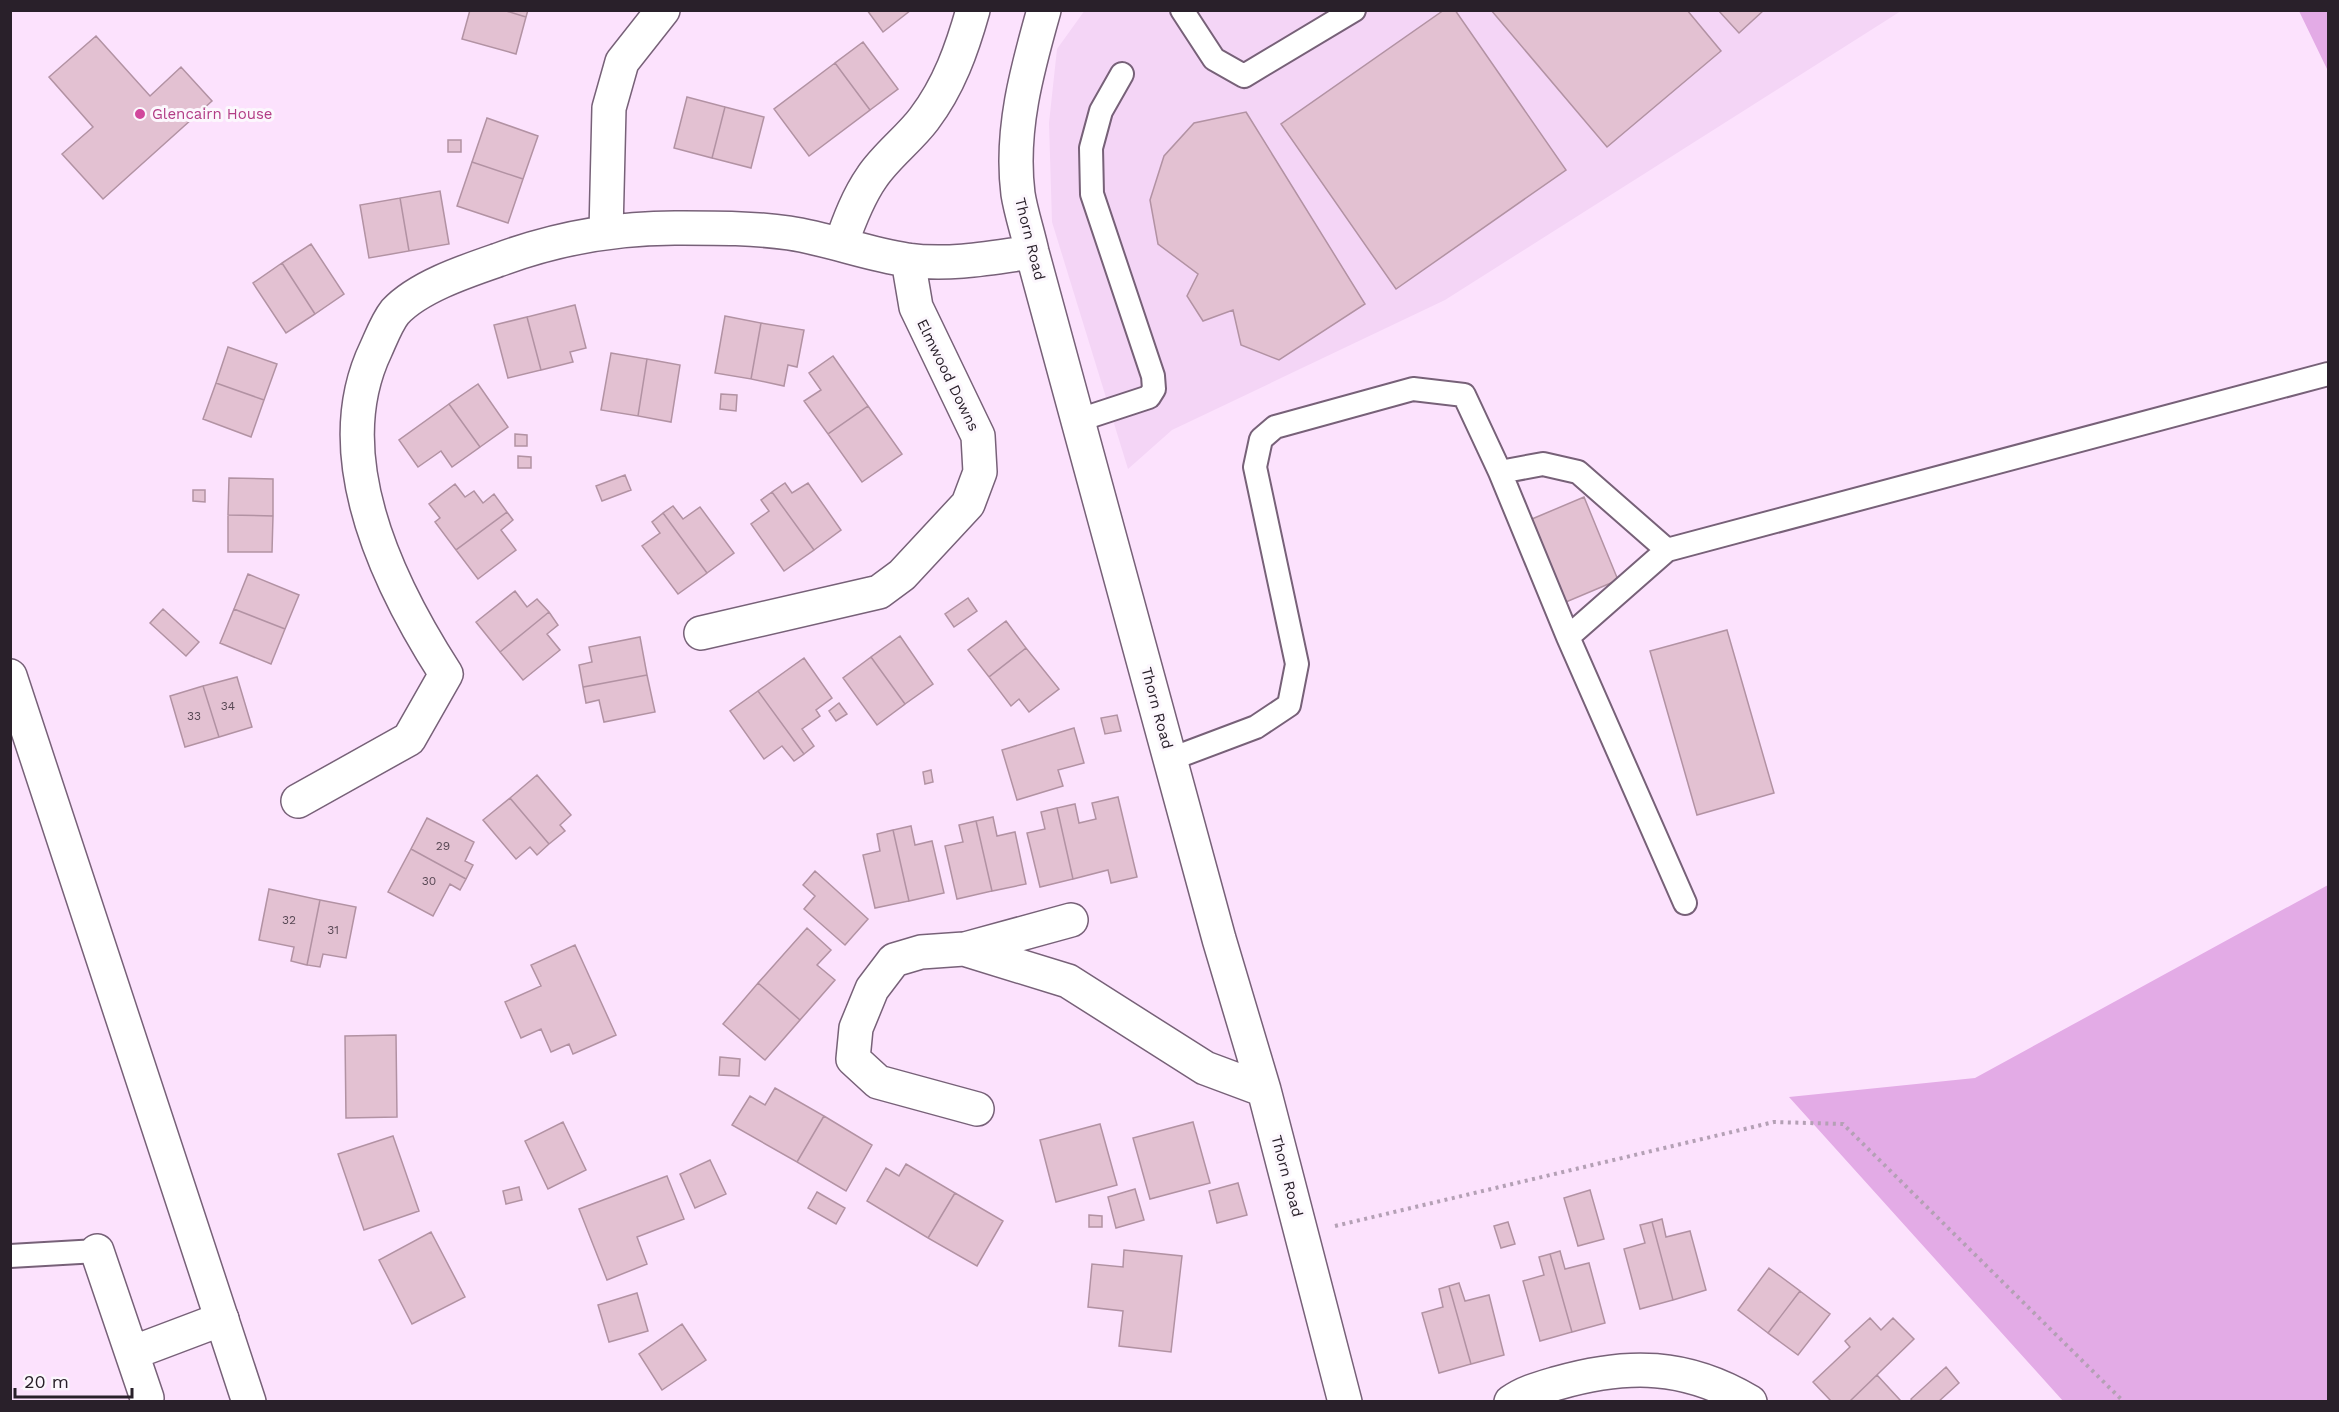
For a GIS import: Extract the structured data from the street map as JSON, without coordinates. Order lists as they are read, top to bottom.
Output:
{
  "streets": {
    "street": ["Thorn Road", "Elmwood Downs"]
  },
  "places": ["Glencairn House"],
  "house_numbers": [
    "34",
    "33",
    "29",
    "30",
    "32",
    "31"
  ],
  "scale_bar": "20 m"
}
